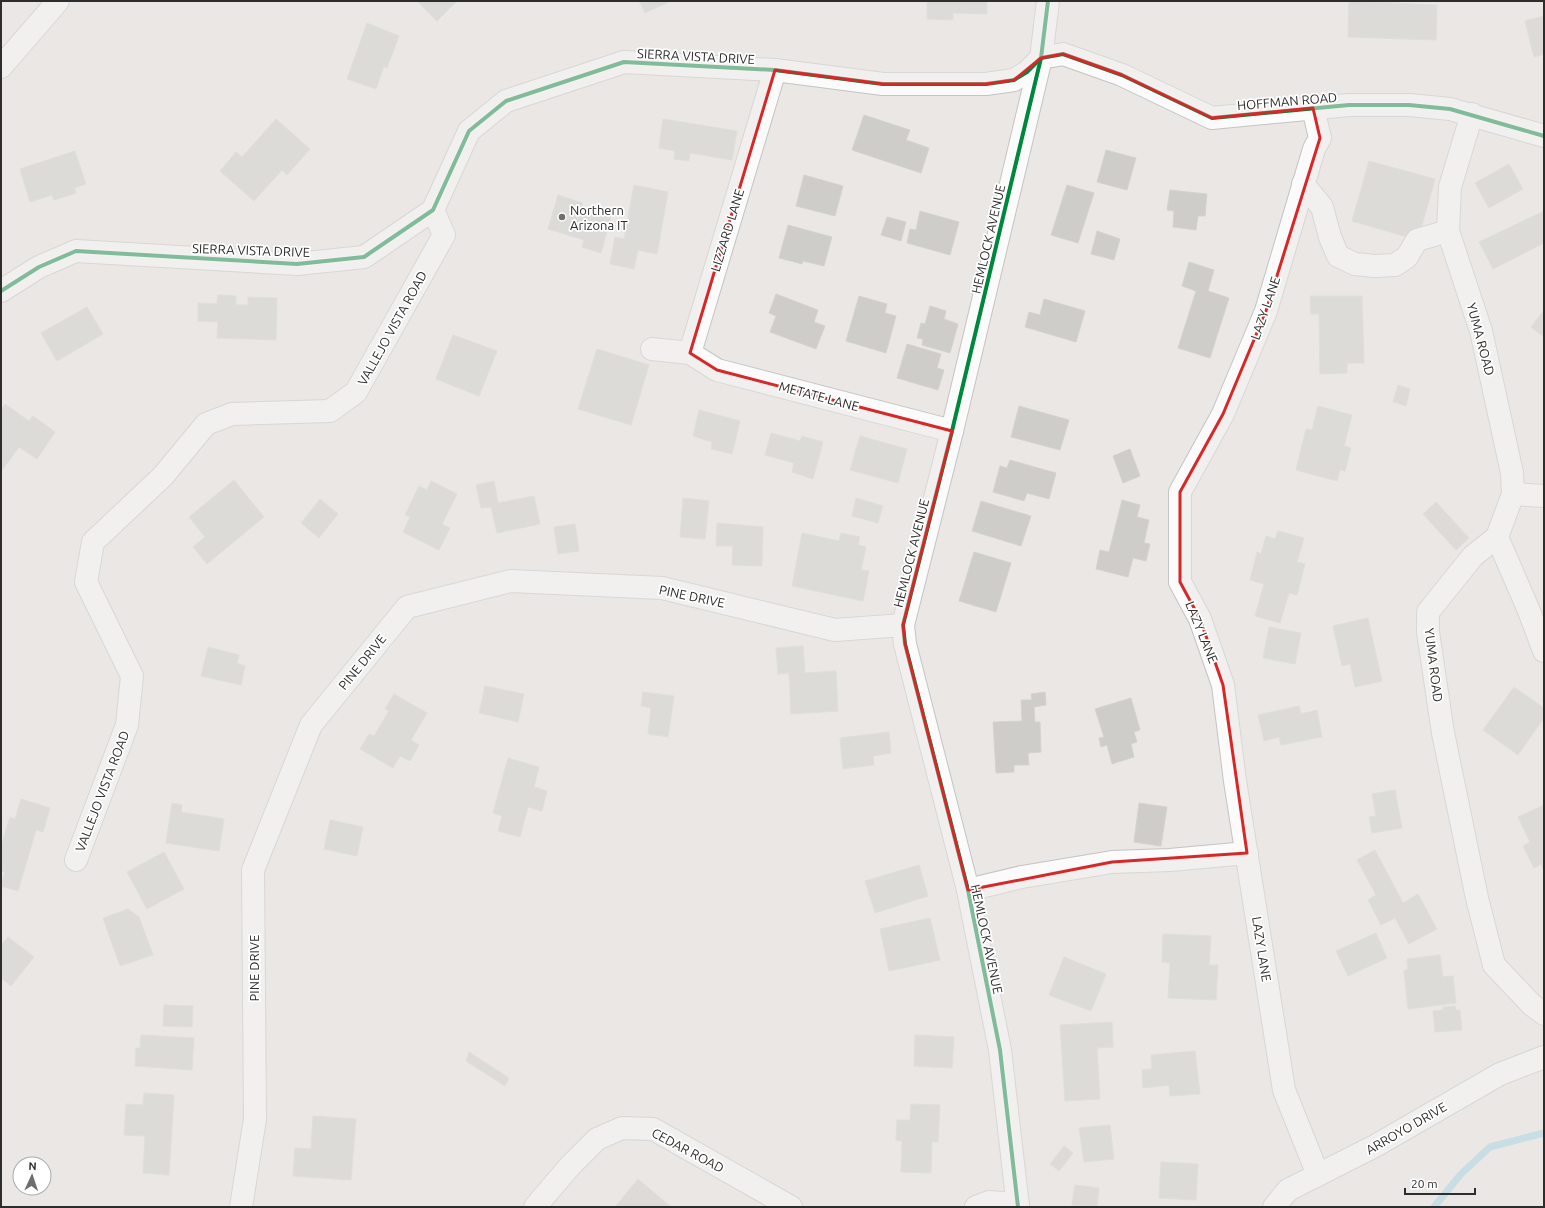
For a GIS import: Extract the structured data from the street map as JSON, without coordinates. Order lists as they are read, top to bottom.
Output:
{
  "streets": {
    "street": [
      "SIERRA VISTA DRIVE",
      "HOFFMAN ROAD",
      "LIZZARD LANE",
      "HEMLOCK AVENUE",
      "LAZY LANE",
      "VALLEJO VISTA ROAD",
      "YUMA ROAD",
      "METATE LANE",
      "PINE DRIVE",
      "ARROYO DRIVE",
      "CEDAR ROAD"
    ]
  },
  "crossings": [
    ["SIERRA VISTA DRIVE", "HOFFMAN ROAD"],
    ["SIERRA VISTA DRIVE", "LIZZARD LANE"],
    ["SIERRA VISTA DRIVE", "HEMLOCK AVENUE"],
    ["SIERRA VISTA DRIVE", "VALLEJO VISTA ROAD"],
    ["HOFFMAN ROAD", "HEMLOCK AVENUE"],
    ["HOFFMAN ROAD", "LAZY LANE"],
    ["HOFFMAN ROAD", "YUMA ROAD"],
    ["LIZZARD LANE", "METATE LANE"],
    ["HEMLOCK AVENUE", "METATE LANE"],
    ["HEMLOCK AVENUE", "PINE DRIVE"],
    ["LAZY LANE", "ARROYO DRIVE"]
  ],
  "places": ["Northern Arizona IT"],
  "scale_bar": "20 m",
  "north": "top"
}
